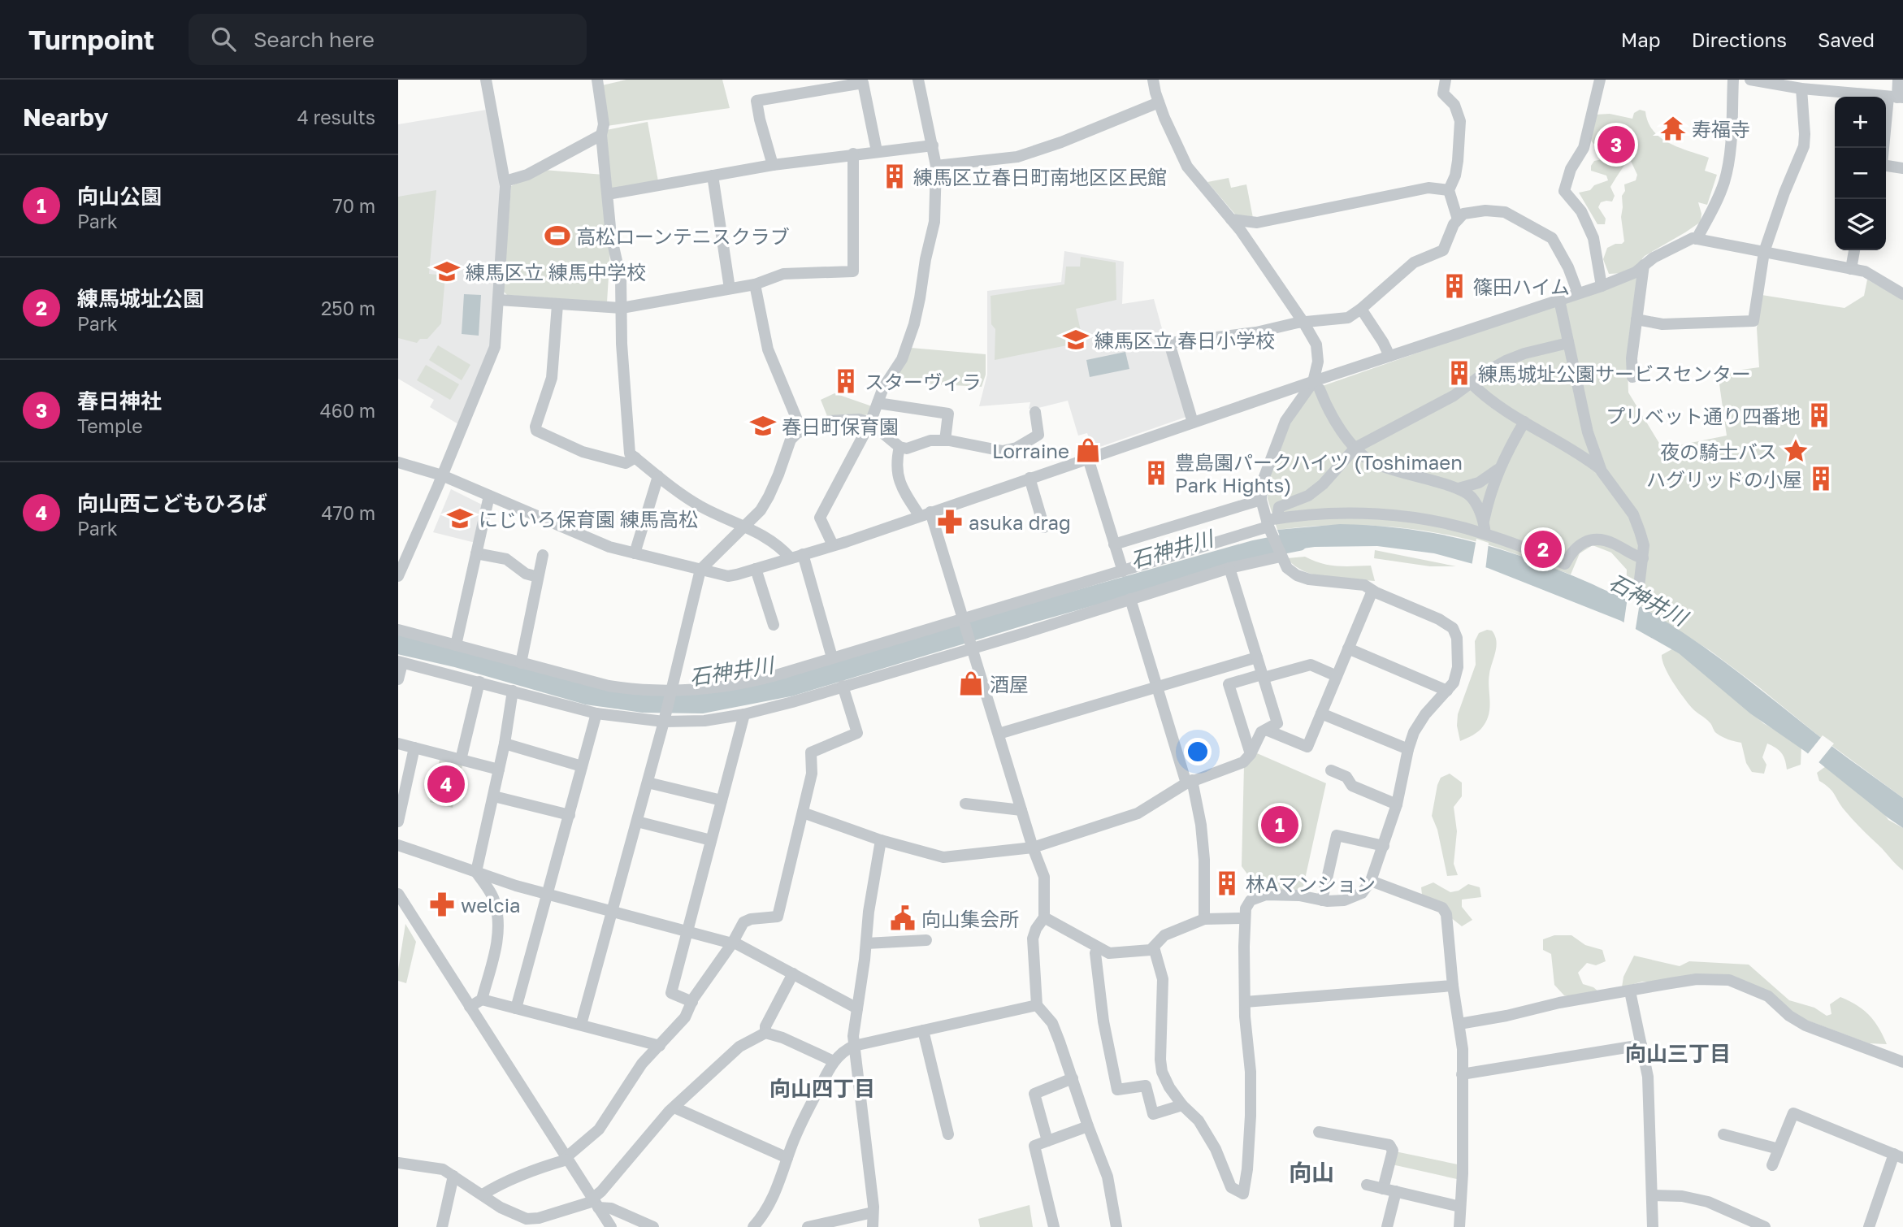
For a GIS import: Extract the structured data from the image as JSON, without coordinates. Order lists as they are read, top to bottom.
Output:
{
  "districts": ["向山三丁目", "向山四丁目", "向山"],
  "water": ["石神井川"],
  "places": {
    "temple": ["寿福寺"],
    "building": [
      "練馬区立春日町南地区区民館",
      "篠田ハイム",
      "練馬城址公園サービスセンター",
      "スターヴィラ",
      "プリベット通り四番地",
      "豊島園パークハイツ (Toshimaen Park Hights)",
      "ハグリッドの小屋",
      "林Aマンション"
    ],
    "sports": ["高松ローンテニスクラブ"],
    "school or university": [
      "練馬区立 練馬中学校",
      "練馬区立 春日小学校",
      "春日町保育園",
      "にじいろ保育園 練馬高松"
    ],
    "shop": ["Lorraine", "酒屋"],
    "place": ["夜の騎士バス"],
    "pharmacy": ["asuka drag", "welcia"],
    "public building": ["向山集会所"]
  },
  "page": {
    "header": "Turnpoint",
    "search": "Search here",
    "nav": ["Map", "Directions", "Saved"],
    "heading": ["Nearby", "4 results"],
    "map_buttons": ["+", "−"],
    "pins": [
      "3",
      "2",
      "4",
      "1"
    ],
    "list": [
      {
        "mark": "1",
        "name": "向山公園",
        "note": "Park",
        "value": "70 m"
      },
      {
        "mark": "2",
        "name": "練馬城址公園",
        "note": "Park",
        "value": "250 m"
      },
      {
        "mark": "3",
        "name": "春日神社",
        "note": "Temple",
        "value": "460 m"
      },
      {
        "mark": "4",
        "name": "向山西こどもひろば",
        "note": "Park",
        "value": "470 m"
      }
    ]
  }
}
